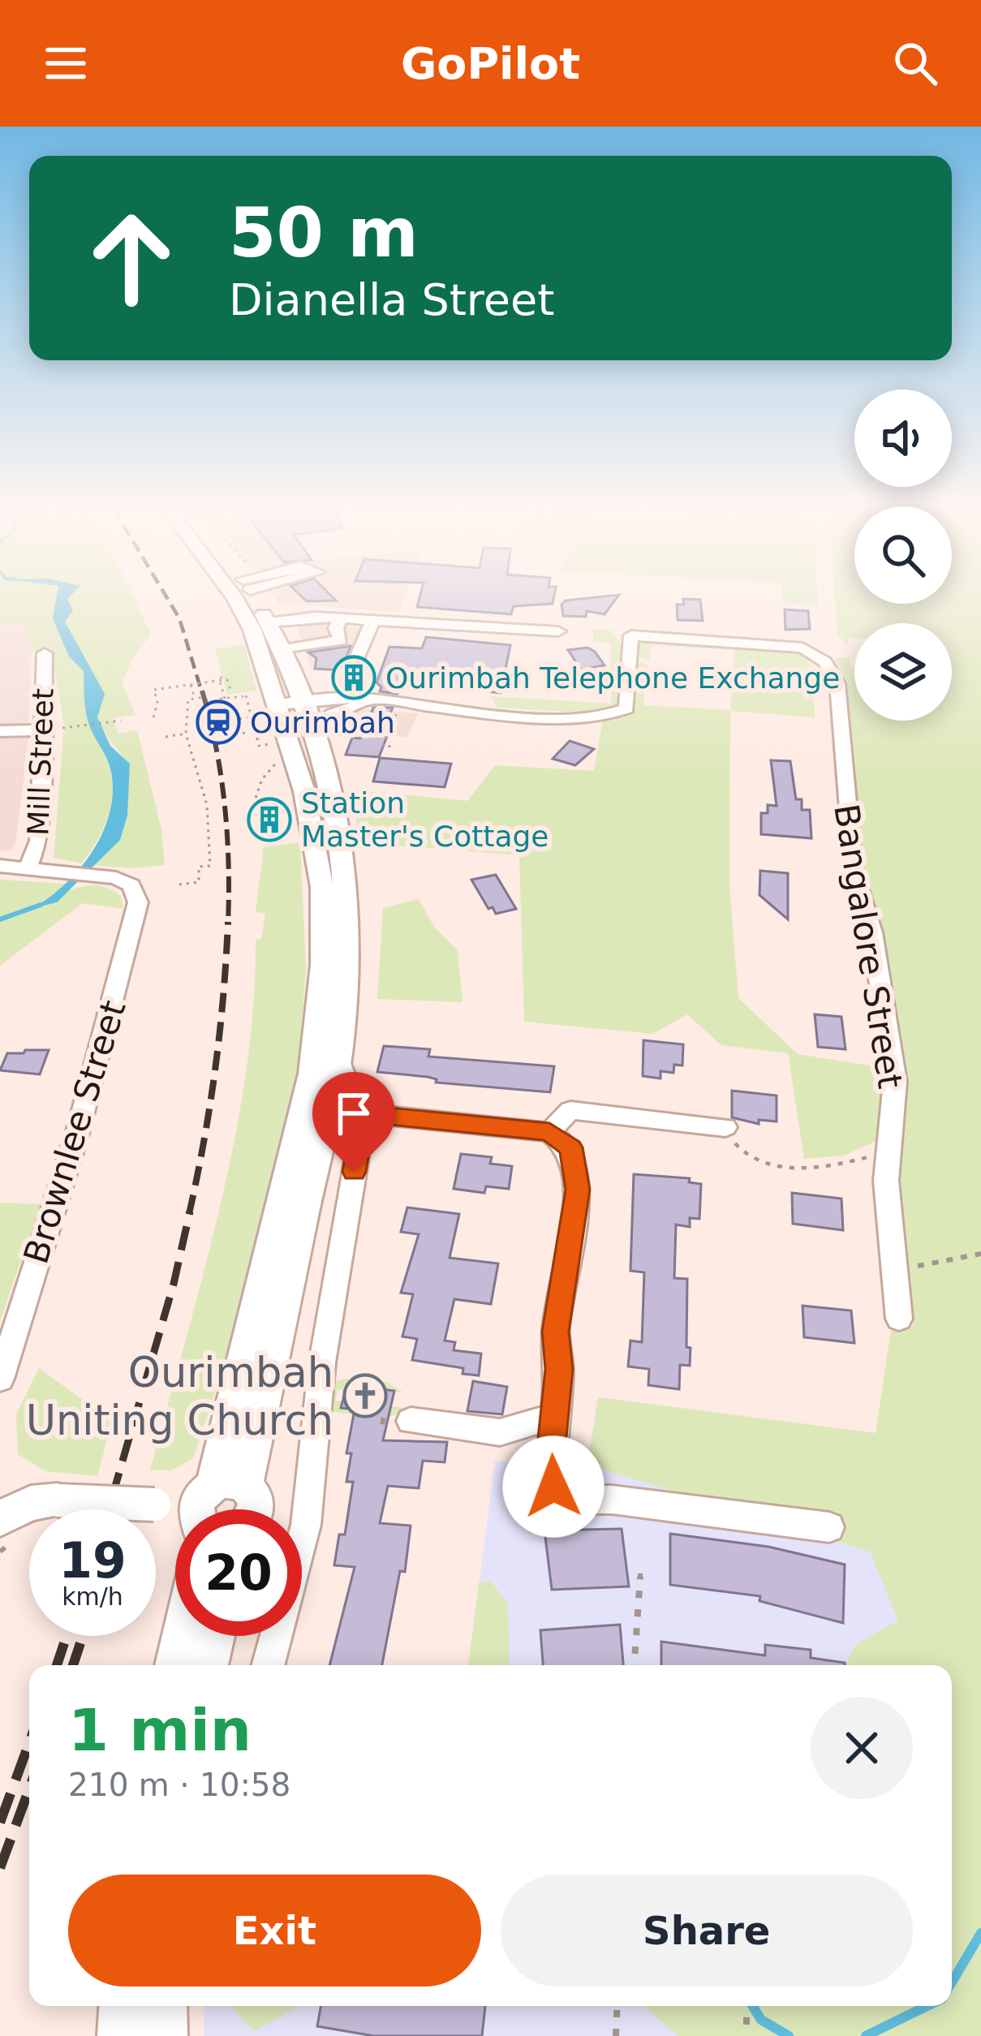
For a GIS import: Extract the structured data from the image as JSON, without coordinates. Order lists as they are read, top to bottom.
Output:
{
  "streets": {
    "street": ["Mill Street", "Bangalore Street", "Brownlee Street"]
  },
  "crossings": [
    ["Mill Street", "Brownlee Street"]
  ],
  "places": {
    "building": ["Ourimbah Telephone Exchange", "Station Master's Cottage"],
    "station": ["Ourimbah"],
    "church": ["Ourimbah Uniting Church"]
  },
  "page": {
    "header": "GoPilot",
    "turn": ["50 m", "Dianella Street"],
    "speed": "19 km/h",
    "limit": "20",
    "heading": ["1 min", "210 m · 10:58"],
    "buttons": ["Exit", "Share"]
  }
}
